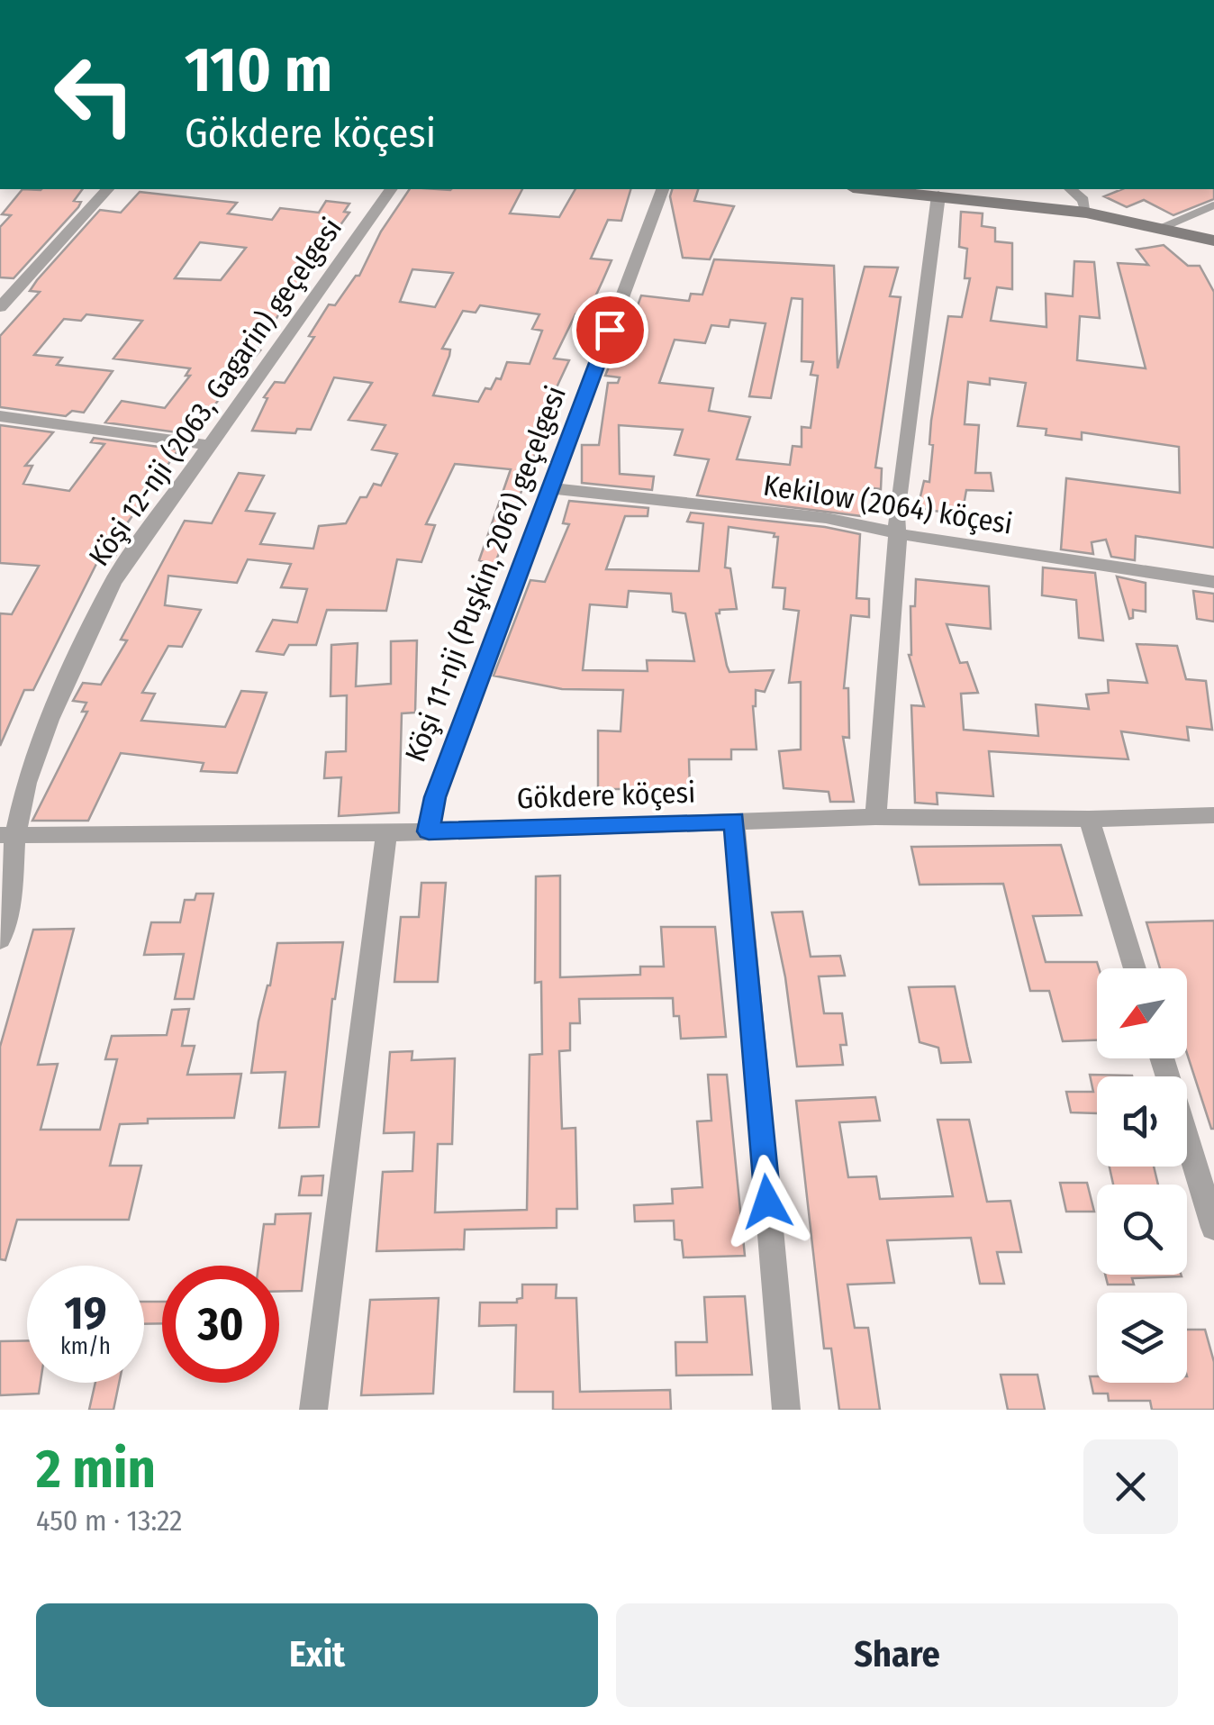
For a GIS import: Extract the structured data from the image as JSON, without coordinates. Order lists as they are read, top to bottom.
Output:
{
  "streets": {
    "street": [
      "Köşi 12-nji (2063, Gagarin) geçelgesi",
      "Kekilow (2064) köçesi",
      "Köşi 11-nji (Puşkin, 2061) geçelgesi",
      "Gökdere köçesi"
    ]
  },
  "crossings": [
    ["Köşi 12-nji (2063, Gagarin) geçelgesi", "Gökdere köçesi"],
    ["Kekilow (2064) köçesi", "Köşi 11-nji (Puşkin, 2061) geçelgesi"],
    ["Köşi 11-nji (Puşkin, 2061) geçelgesi", "Gökdere köçesi"]
  ],
  "north": "bottom left",
  "page": {
    "turn": ["110 m", "Gökdere köçesi"],
    "speed": "19 km/h",
    "limit": "30",
    "heading": ["2 min", "450 m · 13:22"],
    "buttons": ["Exit", "Share"]
  }
}
